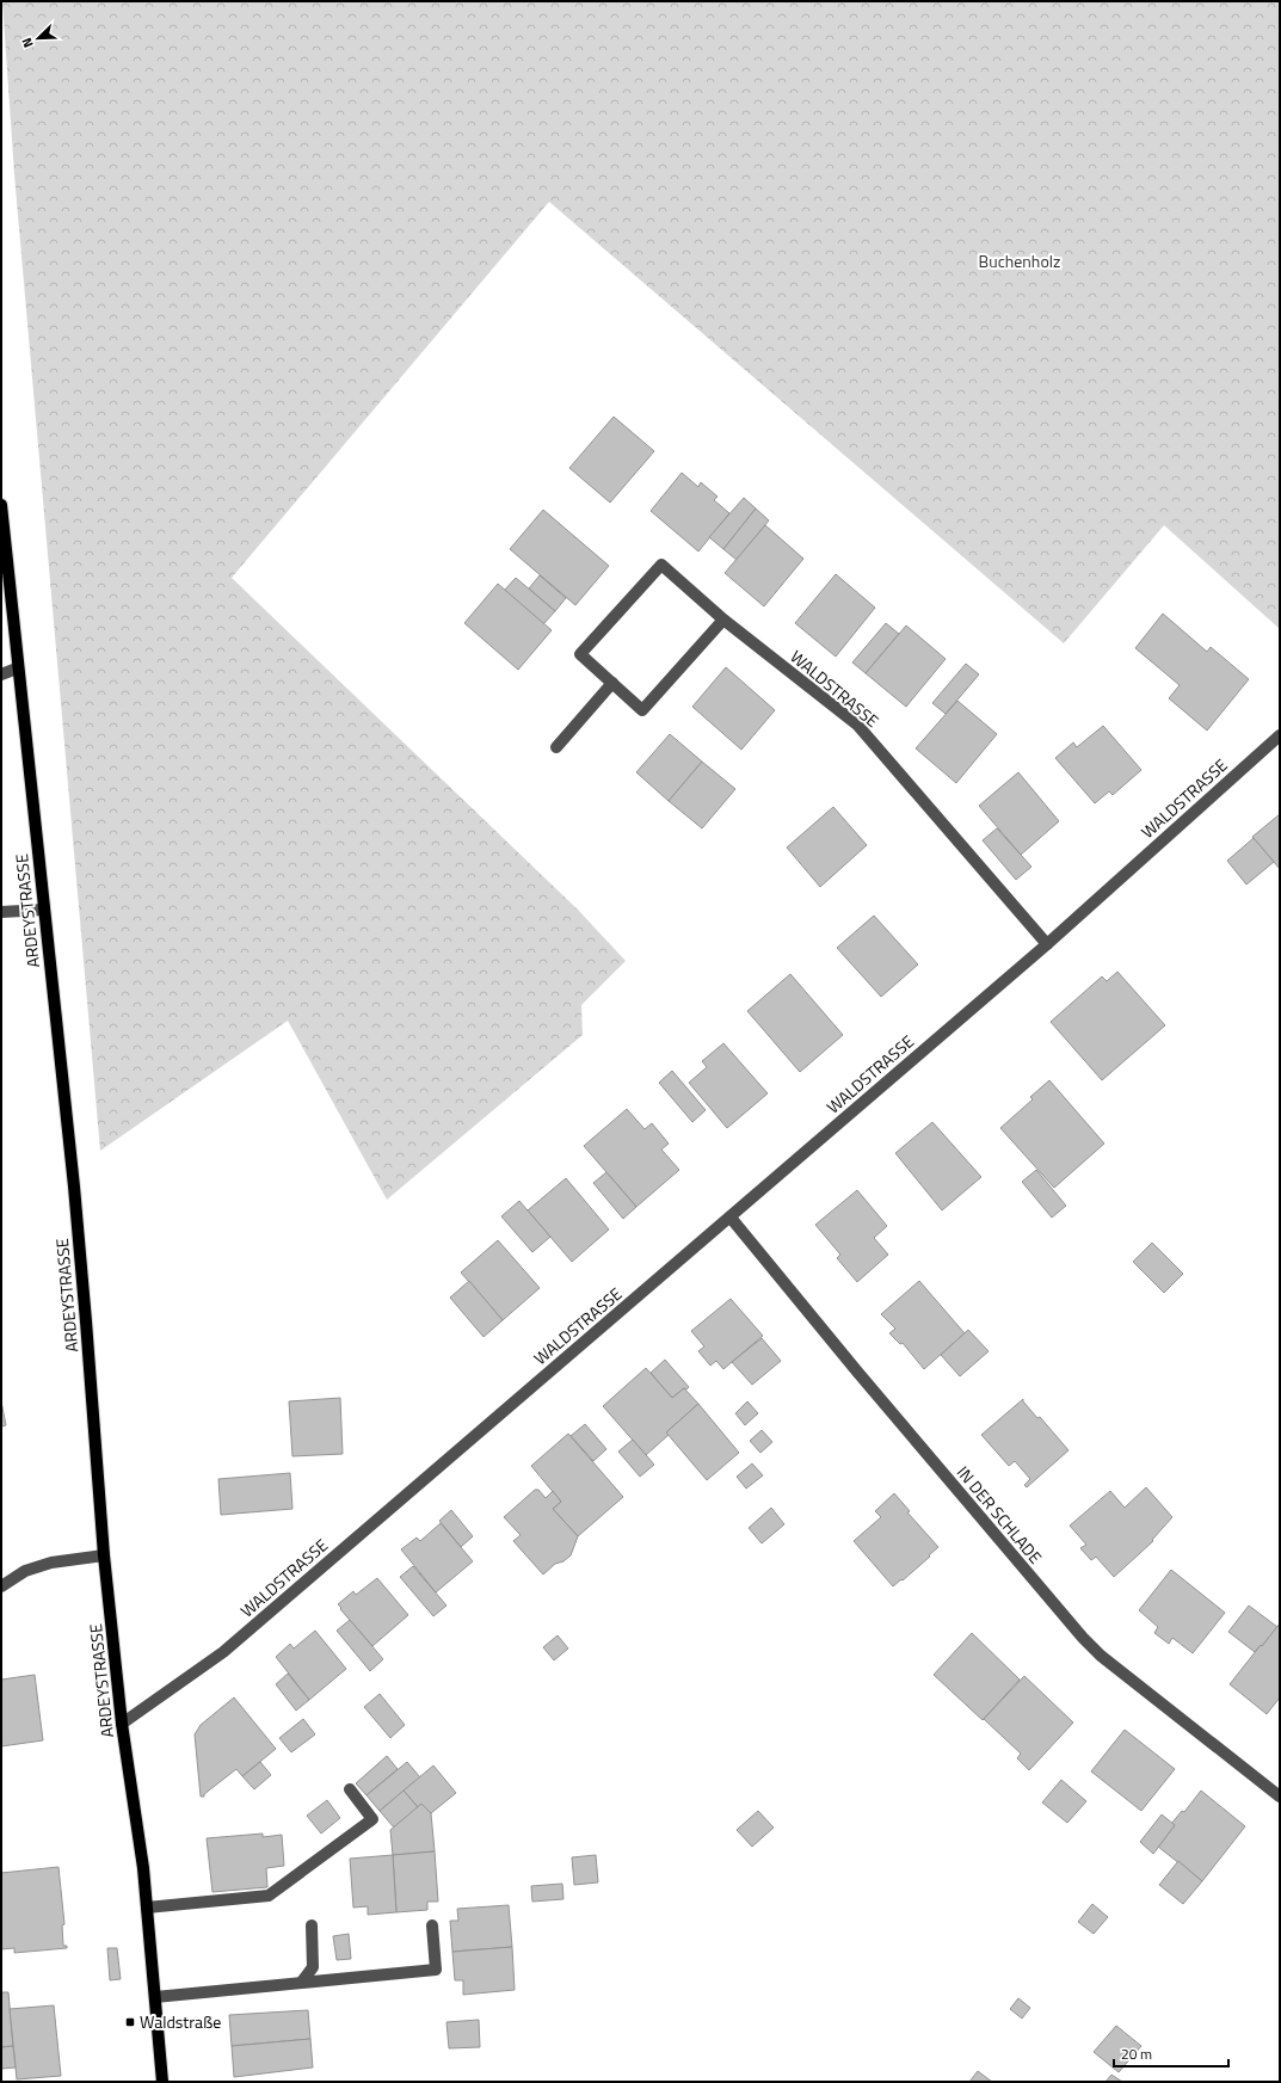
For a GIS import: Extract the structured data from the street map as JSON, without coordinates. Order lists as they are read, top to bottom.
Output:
{
  "streets": {
    "main road": ["ARDEYSTRASSE"],
    "street": ["WALDSTRASSE", "IN DER SCHLADE"]
  },
  "crossings": [
    ["WALDSTRASSE", "ARDEYSTRASSE"],
    ["WALDSTRASSE", "IN DER SCHLADE"]
  ],
  "parks": ["Buchenholz"],
  "places": {
    "transit": ["Waldstraße"]
  },
  "scale_bar": "20 m",
  "north": "bottom left"
}
